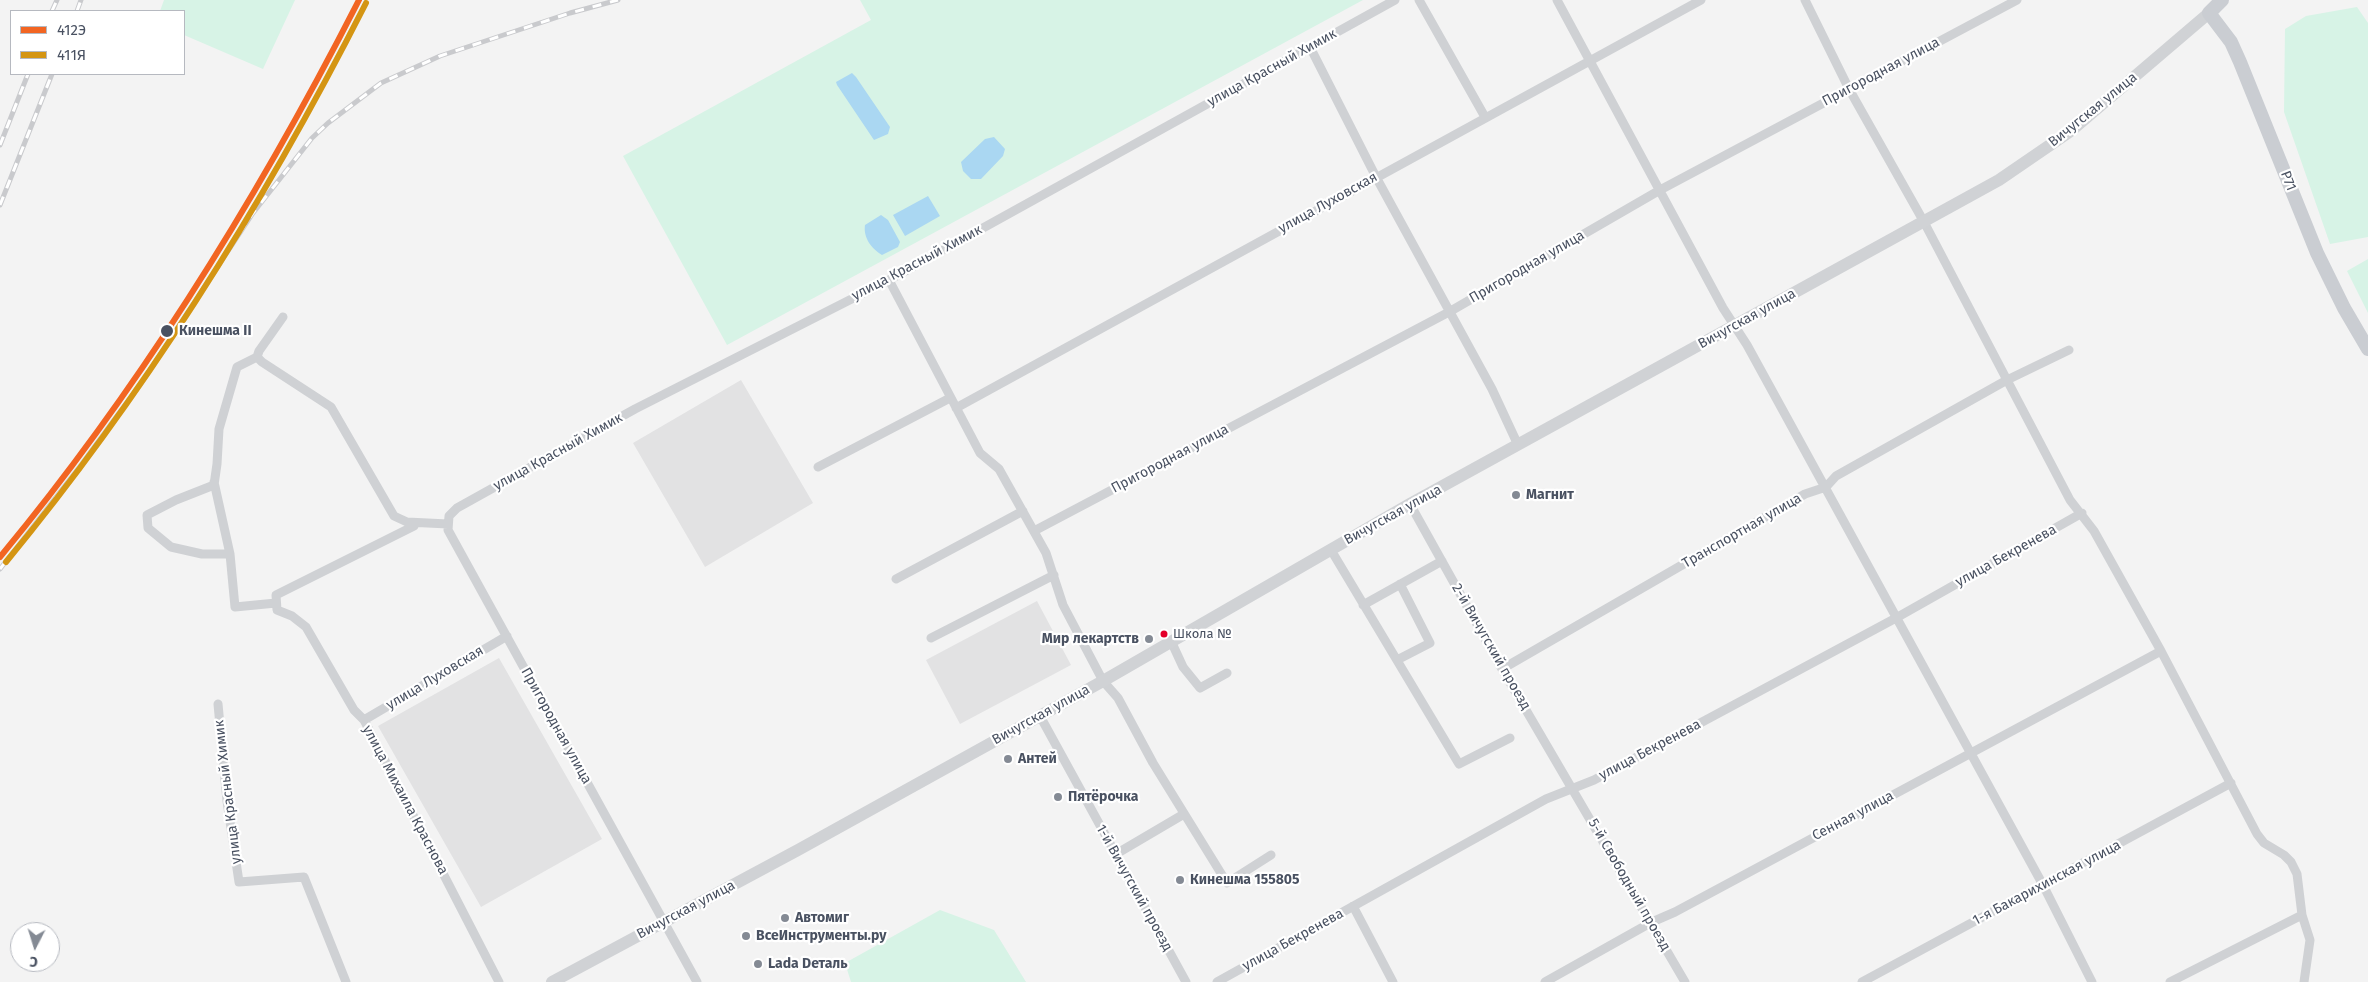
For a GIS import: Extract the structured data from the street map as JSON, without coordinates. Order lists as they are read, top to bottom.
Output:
{
  "streets": {
    "main road": ["Вичугская улица", "Р71"],
    "street": [
      "улица Красный Химик",
      "Пригородная улица",
      "улица Луховская",
      "Транспортная улица",
      "улица Бекренева",
      "2-й Вичугский проезд",
      "улица Михаила Краснова",
      "Сенная улица",
      "1-я Бакарихинская улица",
      "5-й Свободный проезд",
      "1-й Вичугский проезд"
    ]
  },
  "crossings": [
    ["улица Красный Химик", "Пригородная улица"],
    ["Пригородная улица", "Вичугская улица"],
    ["Пригородная улица", "улица Луховская"],
    ["Вичугская улица", "Р71"],
    ["Вичугская улица", "2-й Вичугский проезд"],
    ["Вичугская улица", "1-й Вичугский проезд"],
    ["улица Луховская", "улица Михаила Краснова"],
    ["Транспортная улица", "2-й Вичугский проезд"],
    ["улица Бекренева", "2-й Вичугский проезд"],
    ["улица Бекренева", "5-й Свободный проезд"],
    ["2-й Вичугский проезд", "5-й Свободный проезд"],
    ["Сенная улица", "5-й Свободный проезд"]
  ],
  "places": [
    "Кинешма II",
    "Магнит",
    "Школа №",
    "Мир лекартств",
    "Антей",
    "Пятёрочка",
    "Кинешма 155805",
    "Автомиг",
    "ВсеИнструменты.ру",
    "Lada Dеталь"
  ],
  "lines": ["transit line 412Э", "transit line 411Я"],
  "legend": ["412Э", "411Я"],
  "north": "bottom"
}
